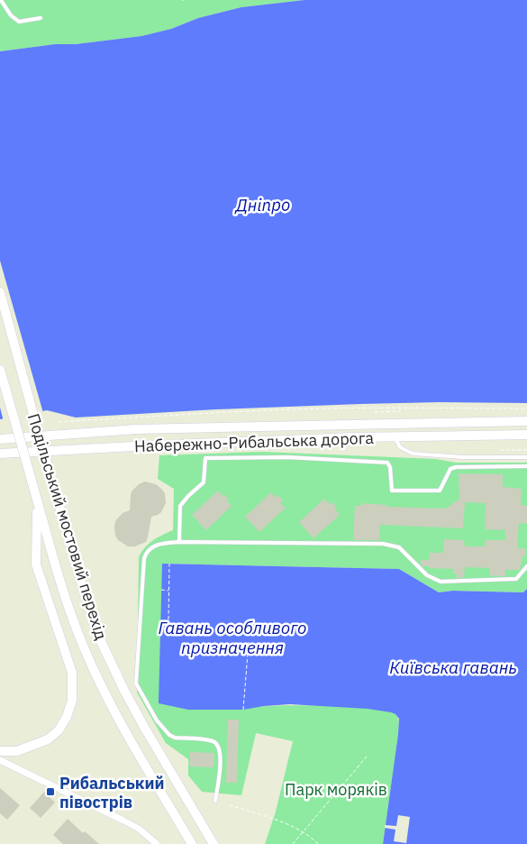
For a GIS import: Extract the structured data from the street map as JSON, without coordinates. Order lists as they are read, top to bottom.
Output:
{
  "streets": {
    "main road": ["Набережно-Рибальська дорога", "Подільський мостовий перехід"]
  },
  "water": ["Дніпро", "Гавань особливого призначення", "Київська гавань"],
  "parks": ["Парк моряків"],
  "places": {
    "transit": ["Рибальський півострів"]
  }
}
